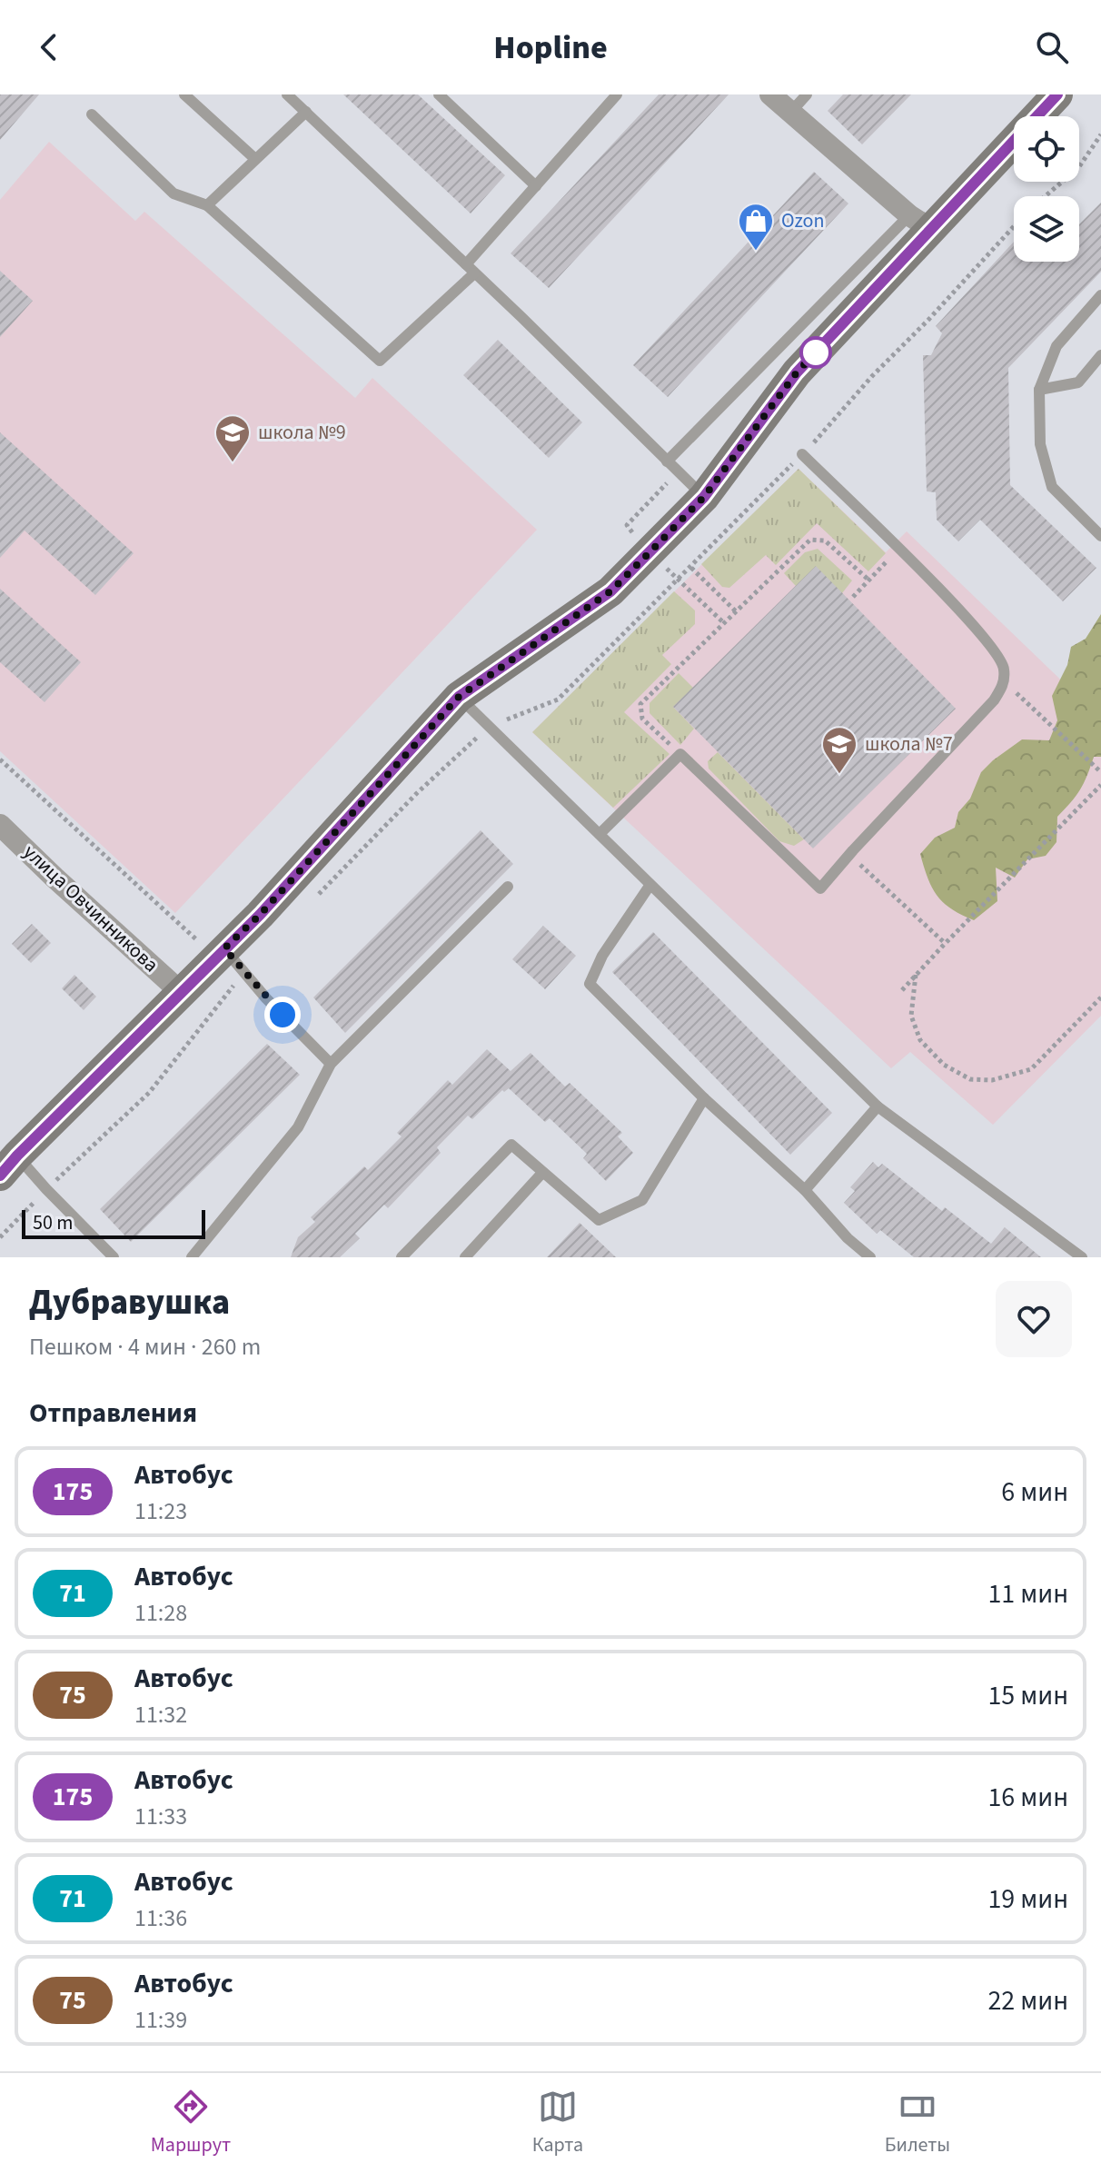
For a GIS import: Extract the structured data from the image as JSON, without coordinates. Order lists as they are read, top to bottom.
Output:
{
  "streets": {
    "street": ["улица Овчинникова"]
  },
  "places": {
    "shop": ["Ozon"],
    "school or university": ["школа №9", "школа №7"]
  },
  "lines": ["bus line 175"],
  "scale_bar": "50 m",
  "page": {
    "header": "Hopline",
    "scale": "50 m",
    "heading": [
      ["Дубравушка", "Пешком · 4 мин · 260 m"],
      "Отправления"
    ],
    "list": [
      {
        "mark": "175",
        "name": "Автобус",
        "note": "11:23",
        "value": "6 мин"
      },
      {
        "mark": "71",
        "name": "Автобус",
        "note": "11:28",
        "value": "11 мин"
      },
      {
        "mark": "75",
        "name": "Автобус",
        "note": "11:32",
        "value": "15 мин"
      },
      {
        "mark": "175",
        "name": "Автобус",
        "note": "11:33",
        "value": "16 мин"
      },
      {
        "mark": "71",
        "name": "Автобус",
        "note": "11:36",
        "value": "19 мин"
      },
      {
        "mark": "75",
        "name": "Автобус",
        "note": "11:39",
        "value": "22 мин"
      }
    ],
    "tabs": ["Маршрут", "Карта", "Билеты"]
  }
}
